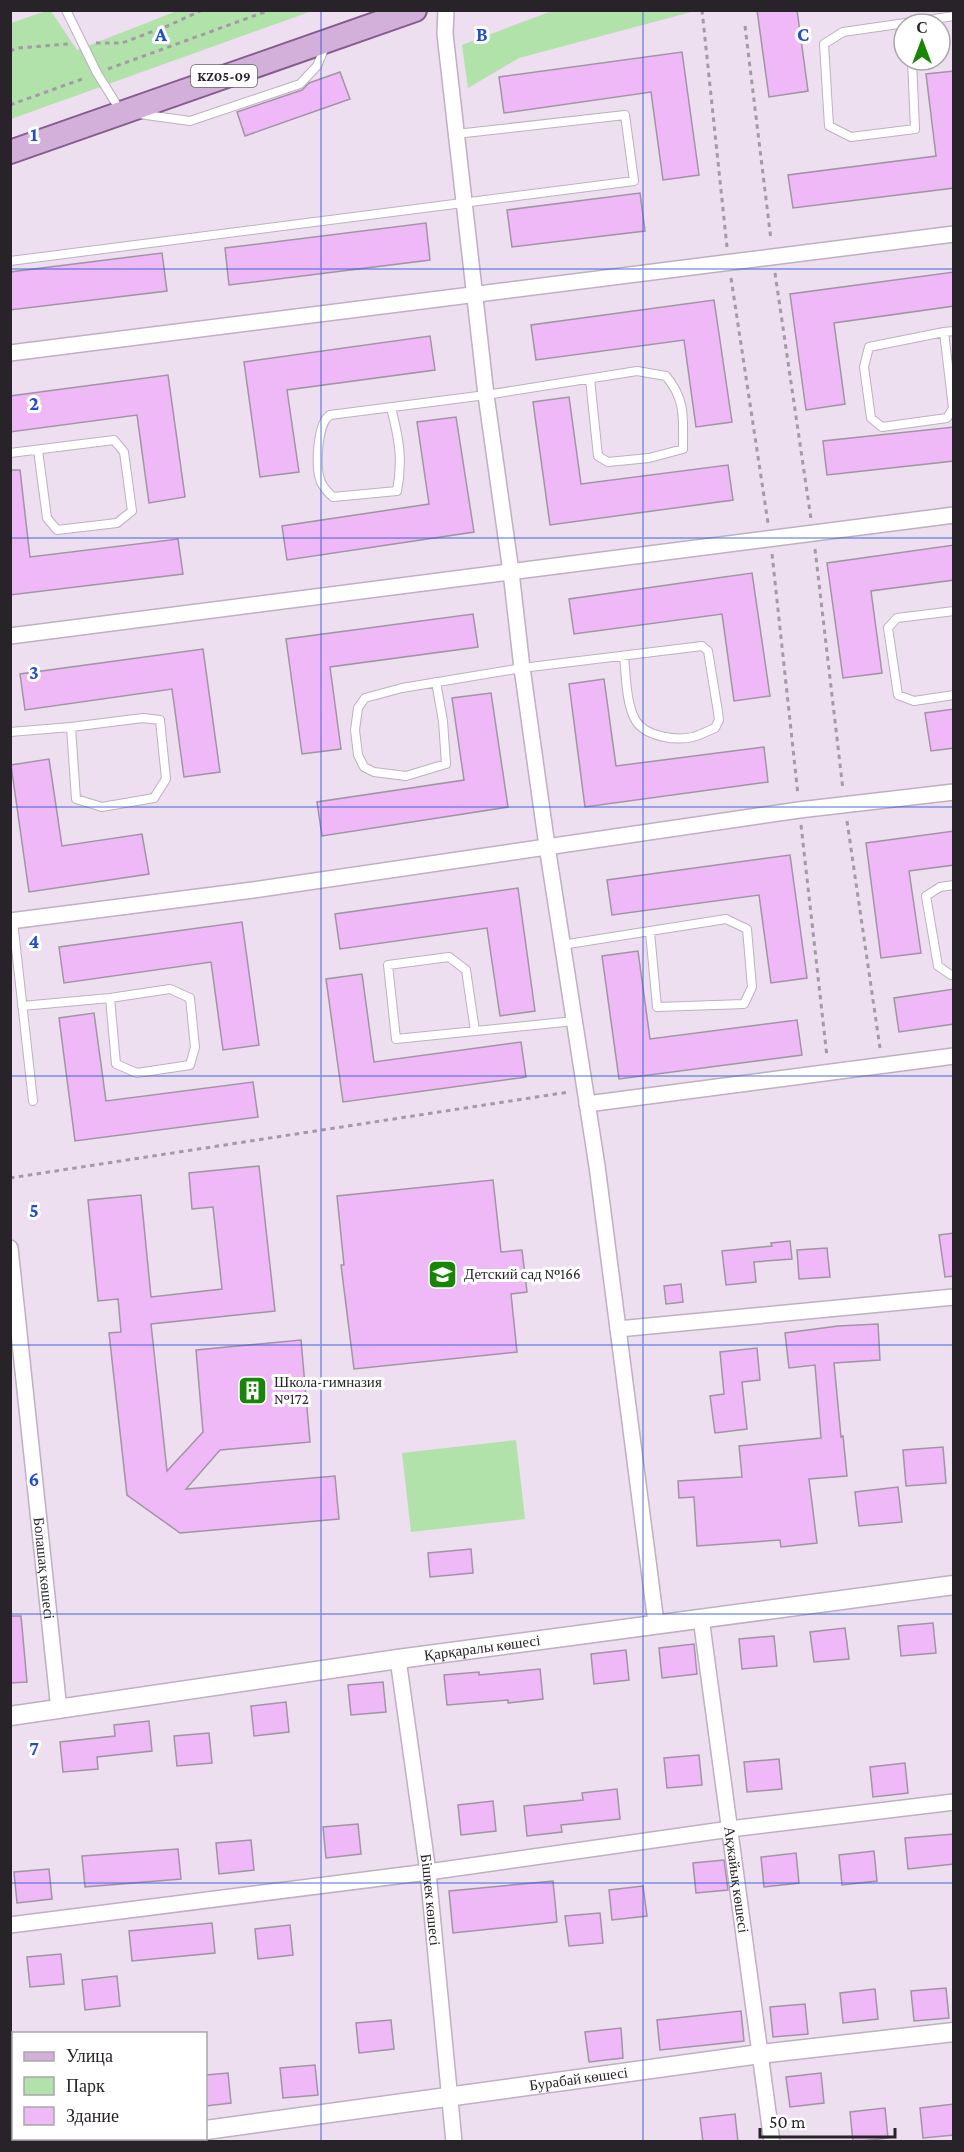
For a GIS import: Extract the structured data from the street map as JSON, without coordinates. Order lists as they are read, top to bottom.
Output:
{
  "streets": {
    "main road": ["KZ05-09"],
    "street": [
      "Болашақ көшесі",
      "Қарқаралы көшесі",
      "Ақжайық көшесі",
      "Бішкек көшесі",
      "Бурабай көшесі"
    ]
  },
  "crossings": [
    ["Болашақ көшесі", "Қарқаралы көшесі"],
    ["Қарқаралы көшесі", "Ақжайық көшесі"],
    ["Қарқаралы көшесі", "Бішкек көшесі"],
    ["Ақжайық көшесі", "Бурабай көшесі"],
    ["Бішкек көшесі", "Бурабай көшесі"]
  ],
  "places": {
    "school or university": ["Детский сад №166"],
    "building": ["Школа-гимназия №172"]
  },
  "legend": ["Улица", "Парк", "Здание"],
  "scale_bar": "50 m",
  "north": "top",
  "grid": {
    "columns": ["A", "B", "C"],
    "rows": [
      "1",
      "2",
      "3",
      "4",
      "5",
      "6",
      "7"
    ]
  }
}
